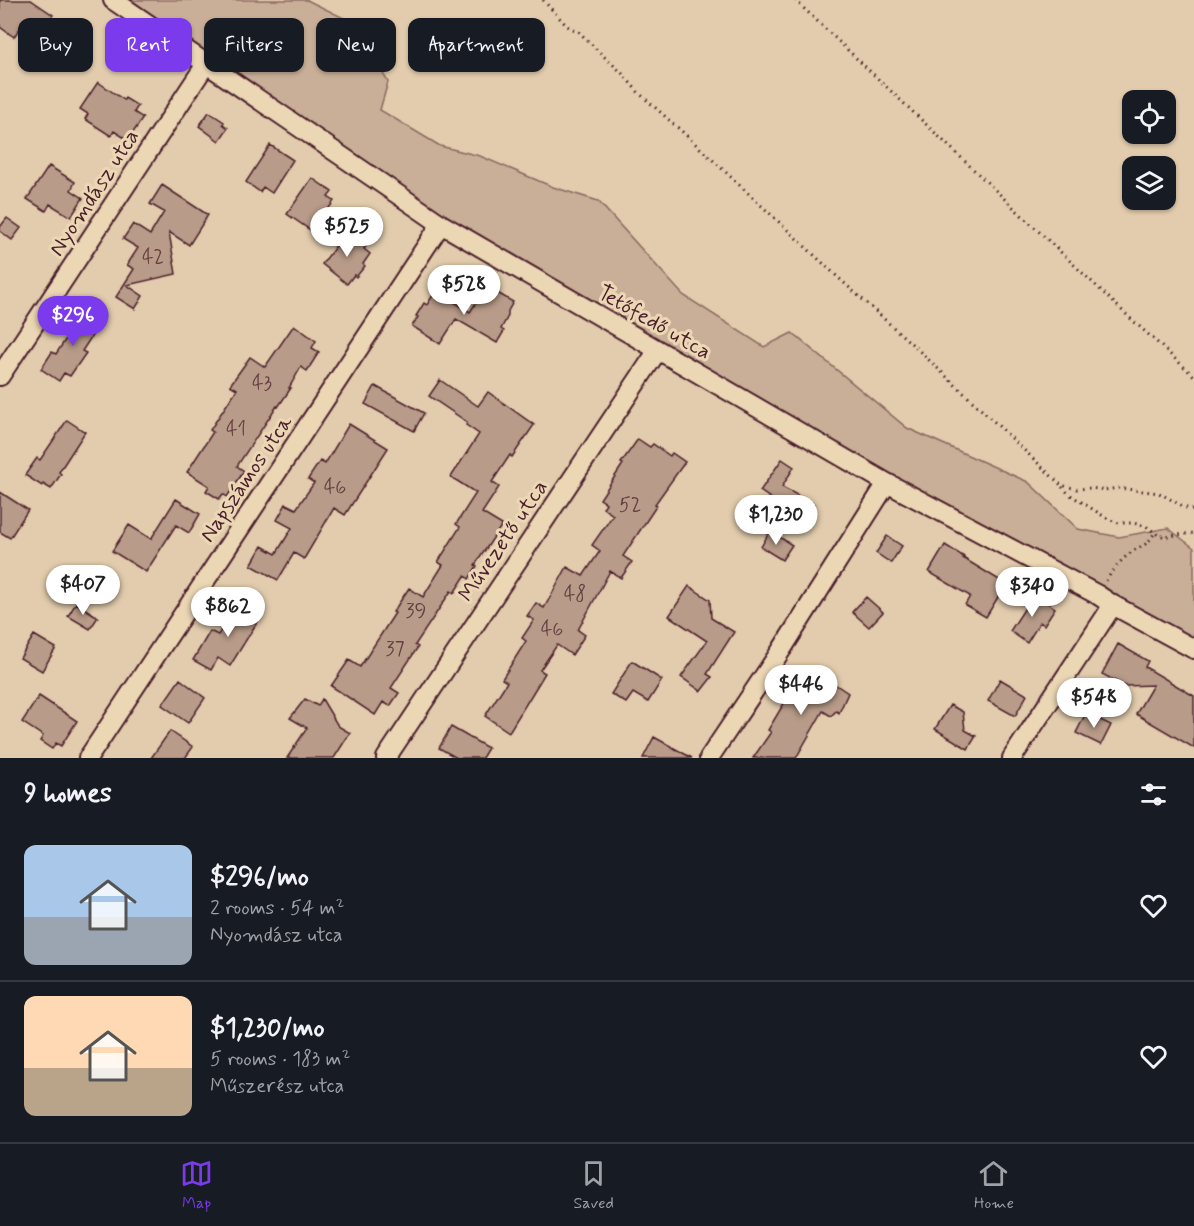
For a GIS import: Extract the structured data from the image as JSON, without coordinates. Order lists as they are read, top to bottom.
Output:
{
  "streets": {
    "street": [
      "Nyomdász utca",
      "Tetőfedő utca",
      "Napszámos utca",
      "Művezető utca"
    ]
  },
  "crossings": [
    ["Tetőfedő utca", "Napszámos utca"],
    ["Tetőfedő utca", "Művezető utca"]
  ],
  "house_numbers": [
    "42",
    "43",
    "41",
    "46",
    "52",
    "48",
    "39",
    "46",
    "37"
  ],
  "page": {
    "chip": [
      "Buy",
      "Rent",
      "Filters",
      "New",
      "Apartment"
    ],
    "price": [
      "$525",
      "$528",
      "$296",
      "$1,230",
      "$407",
      "$340",
      "$862",
      "$446",
      "$548"
    ],
    "heading": "9 homes",
    "list": [
      {
        "name": "$296/mo",
        "note": "2 rooms · 54 m² · Nyomdász utca"
      },
      {
        "name": "$1,230/mo",
        "note": "5 rooms · 183 m² · Műszerész utca"
      }
    ],
    "tabs": ["Map", "Saved", "Home"]
  }
}
